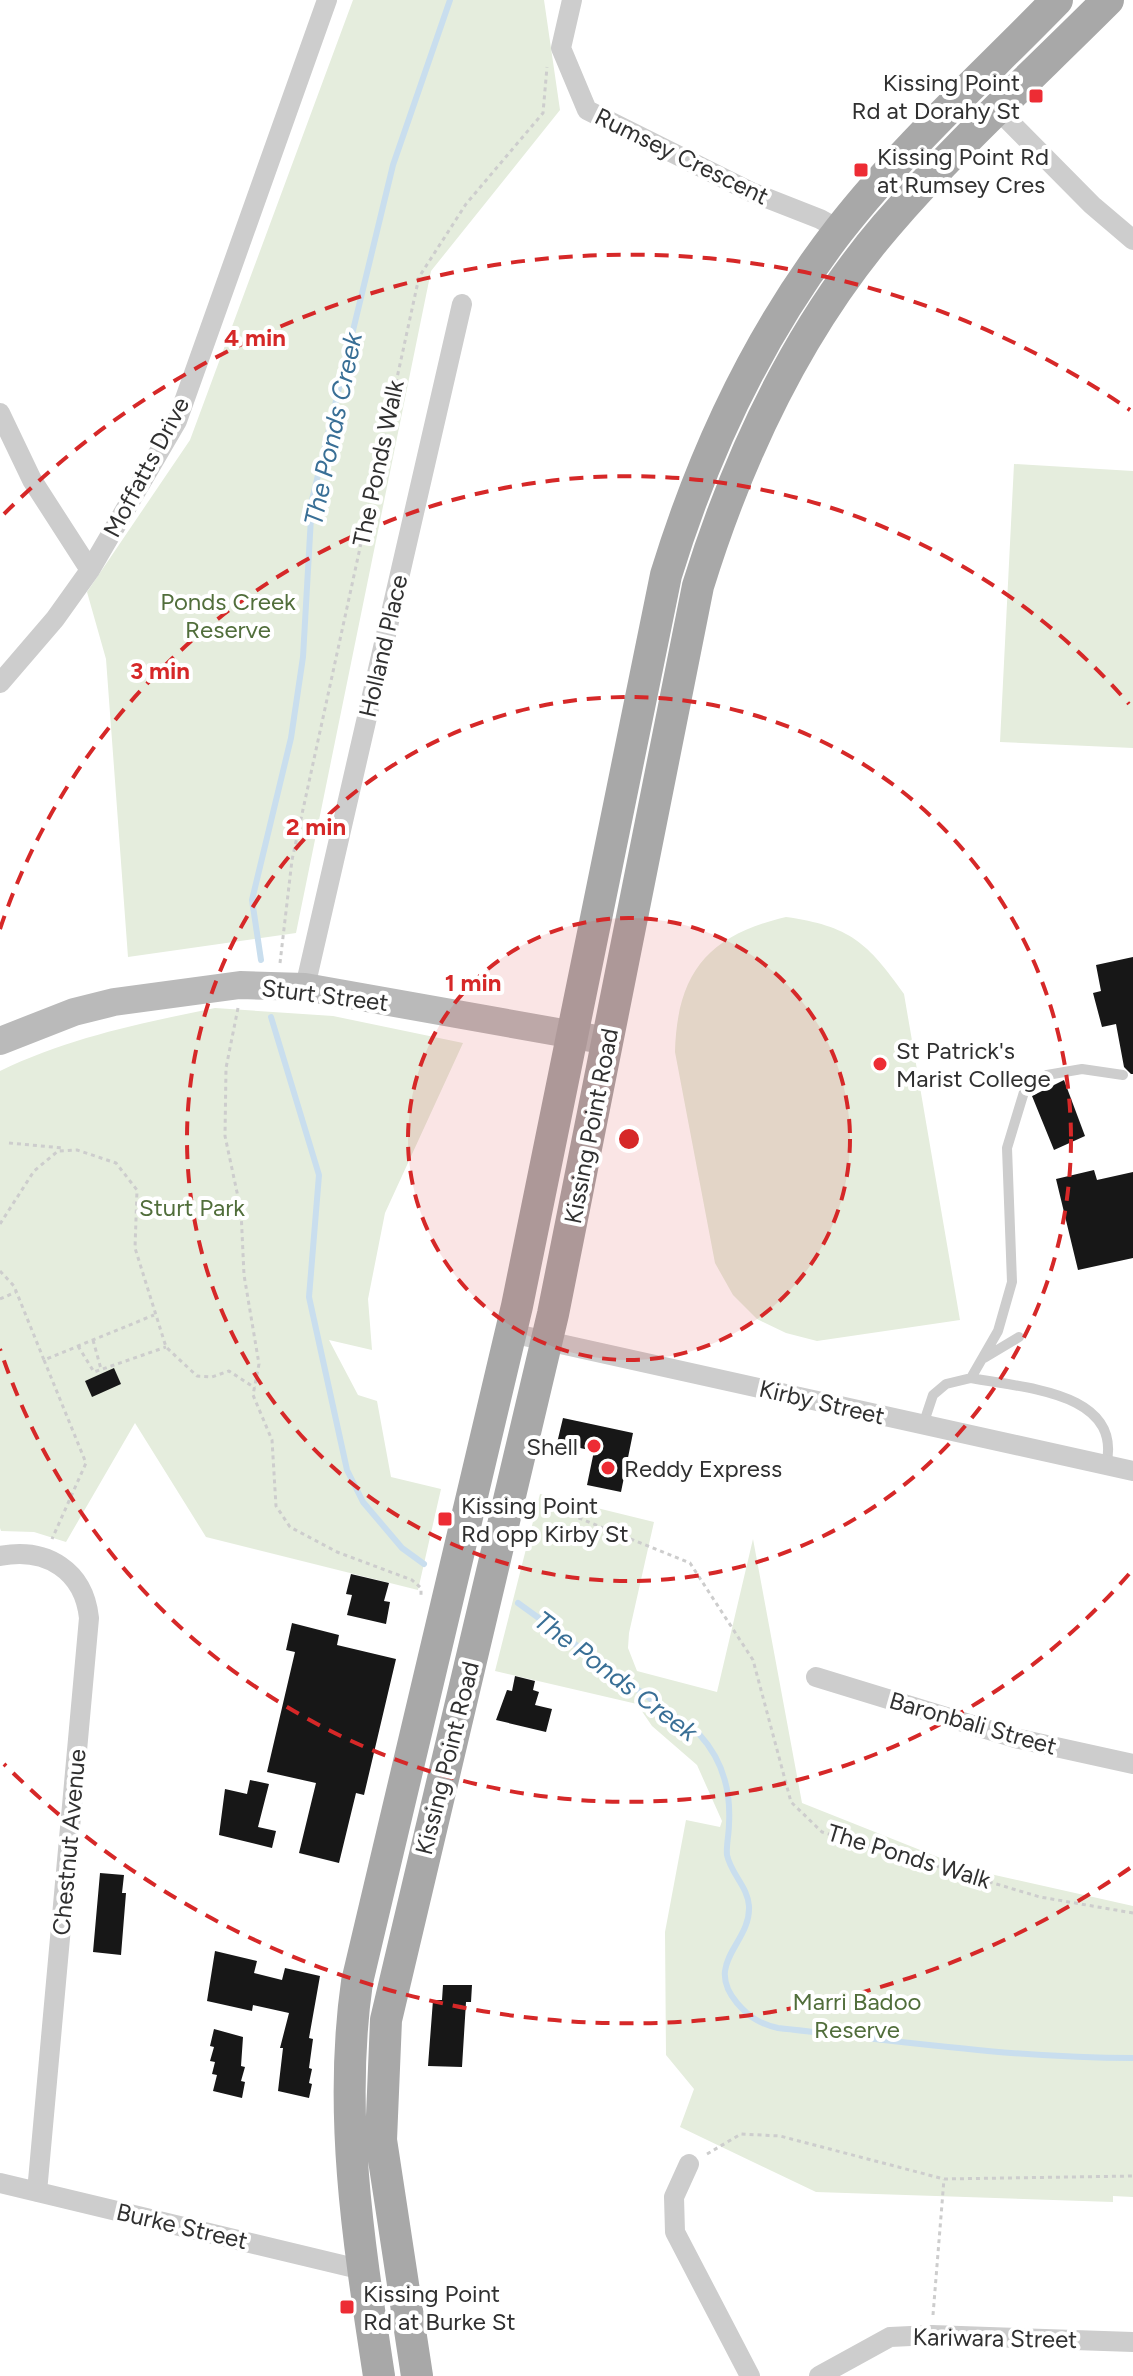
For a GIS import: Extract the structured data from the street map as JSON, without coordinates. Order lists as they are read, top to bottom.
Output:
{
  "streets": {
    "main road": ["Kissing Point Road"],
    "street": [
      "Rumsey Crescent",
      "Moffatts Drive",
      "Holland Place",
      "Sturt Street",
      "Kirby Street",
      "Baronbali Street",
      "Chestnut Avenue",
      "Burke Street",
      "Kariwara Street"
    ],
    "path": ["The Ponds Walk"]
  },
  "crossings": [
    ["Rumsey Crescent", "Kissing Point Road"],
    ["Holland Place", "Sturt Street"],
    ["Sturt Street", "Kissing Point Road"],
    ["Kissing Point Road", "Kirby Street"],
    ["Kissing Point Road", "Burke Street"],
    ["Chestnut Avenue", "Burke Street"]
  ],
  "water": ["The Ponds Creek"],
  "parks": ["Ponds Creek Reserve", "Sturt Park", "Marri Badoo Reserve"],
  "places": {
    "transit": [
      "Kissing Point Rd at Dorahy St",
      "Kissing Point Rd at Rumsey Cres",
      "Kissing Point Rd opp Kirby St",
      "Kissing Point Rd at Burke St"
    ],
    "other": ["St Patrick's Marist College", "Shell", "Reddy Express"]
  },
  "rings": [
    "4 min",
    "3 min",
    "2 min",
    "1 min"
  ]
}
